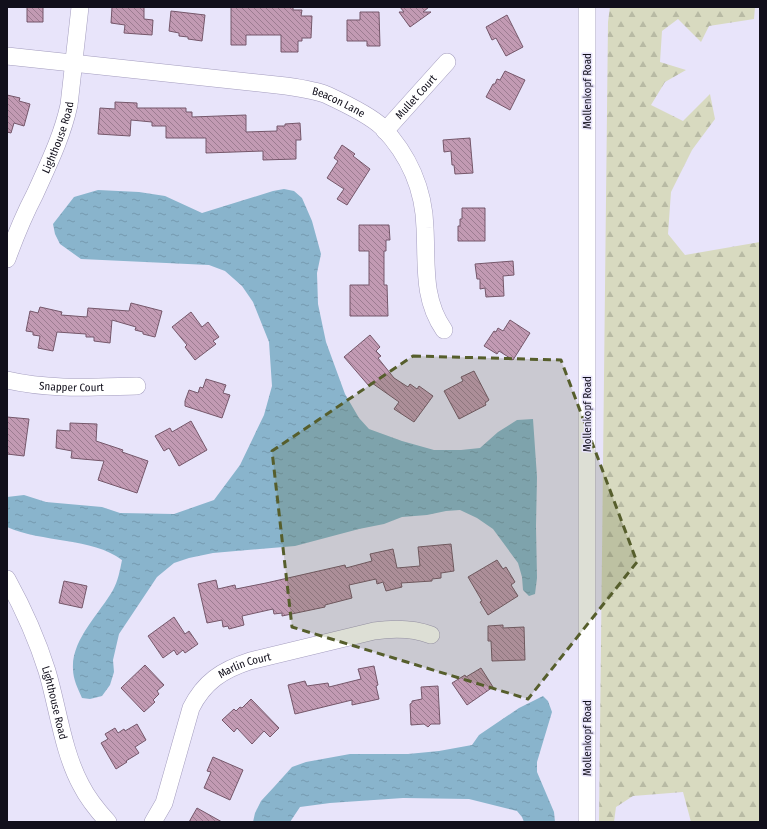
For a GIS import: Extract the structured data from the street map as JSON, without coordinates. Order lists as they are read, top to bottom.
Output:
{
  "streets": {
    "street": [
      "Mollenkopf Road",
      "Mullet Court",
      "Beacon Lane",
      "Lighthouse Road",
      "Snapper Court",
      "Marlin Court"
    ]
  },
  "crossings": [
    ["Mullet Court", "Beacon Lane"],
    ["Beacon Lane", "Lighthouse Road"]
  ]
}
